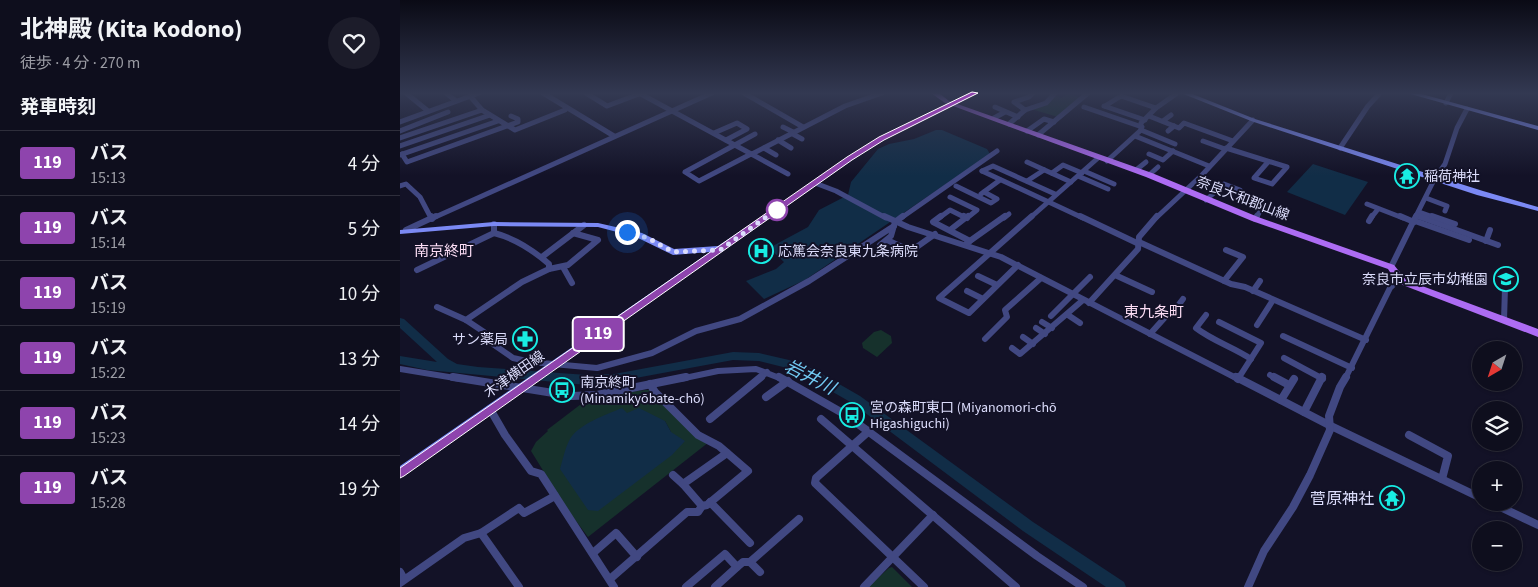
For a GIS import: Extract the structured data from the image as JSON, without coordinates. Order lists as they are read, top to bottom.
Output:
{
  "streets": {
    "main road": ["奈良大和郡山線"],
    "street": ["木津横田線"]
  },
  "districts": ["南京終町", "東九条町"],
  "water": ["岩井川"],
  "places": {
    "temple": ["稲荷神社", "菅原神社"],
    "hospital": ["応篤会奈良東九条病院"],
    "school or university": ["奈良市立辰市幼稚園"],
    "pharmacy": ["サン薬局"],
    "bus stop": ["南京終町 (Minamikyōbate-chō)", "宮の森町東口 (Miyanomori-chō Higashiguchi)"]
  },
  "lines": ["bus line 119"],
  "north": "bottom left",
  "page": {
    "heading": [
      ["北神殿 (Kita Kodono)", "徒歩 · 4 分 · 270 m"],
      "発車時刻"
    ],
    "on_map": "119",
    "list": [
      {
        "mark": "119",
        "name": "バス",
        "note": "15:13",
        "value": "4 分"
      },
      {
        "mark": "119",
        "name": "バス",
        "note": "15:14",
        "value": "5 分"
      },
      {
        "mark": "119",
        "name": "バス",
        "note": "15:19",
        "value": "10 分"
      },
      {
        "mark": "119",
        "name": "バス",
        "note": "15:22",
        "value": "13 分"
      },
      {
        "mark": "119",
        "name": "バス",
        "note": "15:23",
        "value": "14 分"
      },
      {
        "mark": "119",
        "name": "バス",
        "note": "15:28",
        "value": "19 分"
      }
    ],
    "map_buttons": ["+", "−"]
  }
}
